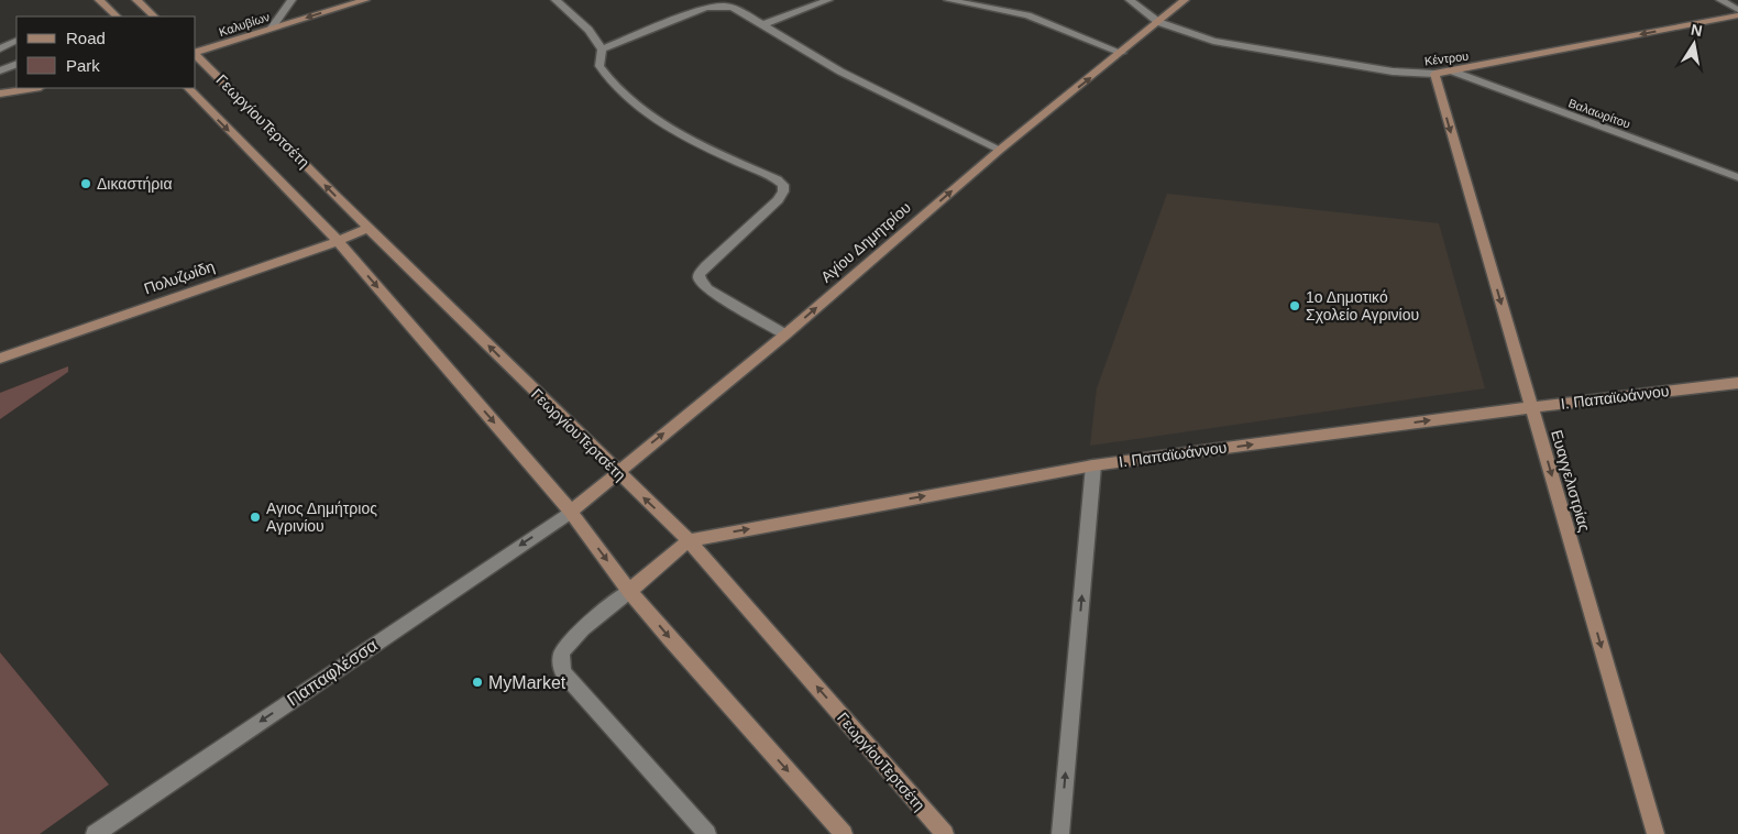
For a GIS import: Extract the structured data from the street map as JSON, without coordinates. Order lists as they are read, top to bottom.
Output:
{
  "streets": {
    "street": [
      "Καλυβίων",
      "Κέντρου",
      "Βαλαωρίτου",
      "ΓεωργίουΤερτσέτη",
      "Αγίου Δημητρίου",
      "Πολυζωίδη",
      "Ι. Παπαϊωάννου",
      "Ευαγγελιστρίας",
      "Παπαφλέσσα"
    ]
  },
  "crossings": [
    ["Κέντρου", "Βαλαωρίτου"],
    ["Κέντρου", "Αγίου Δημητρίου"],
    ["Κέντρου", "Ευαγγελιστρίας"],
    ["ΓεωργίουΤερτσέτη", "Αγίου Δημητρίου"],
    ["ΓεωργίουΤερτσέτη", "Πολυζωίδη"],
    ["ΓεωργίουΤερτσέτη", "Ι. Παπαϊωάννου"],
    ["ΓεωργίουΤερτσέτη", "Παπαφλέσσα"],
    ["Αγίου Δημητρίου", "Παπαφλέσσα"],
    ["Ι. Παπαϊωάννου", "Ευαγγελιστρίας"]
  ],
  "one_way": [
    "Καλυβίων",
    "Κέντρου",
    "Αγίου Δημητρίου",
    "Ι. Παπαϊωάννου",
    "Ευαγγελιστρίας",
    "Παπαφλέσσα"
  ],
  "places": [
    "Δικαστήρια",
    "1ο Δημοτικό Σχολείο Αγρινίου",
    "Αγιος Δημήτριος Αγρινίου",
    "MyMarket"
  ],
  "legend": ["Road", "Park"],
  "north": "top"
}
